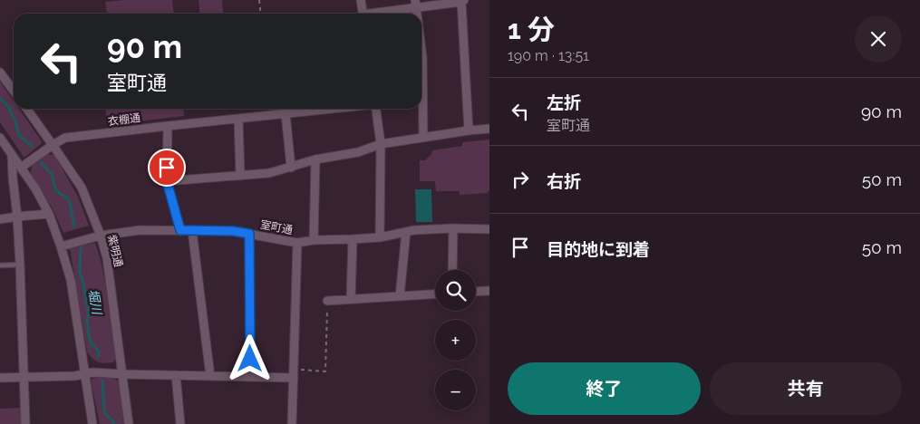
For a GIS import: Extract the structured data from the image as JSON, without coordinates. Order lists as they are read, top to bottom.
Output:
{
  "streets": {
    "street": ["衣棚通", "室町通", "紫明通"]
  },
  "crossings": [
    ["衣棚通", "紫明通"],
    ["室町通", "紫明通"]
  ],
  "water": ["堀川"],
  "page": {
    "heading": ["1 分", "190 m · 13:51"],
    "turn": ["90 m", "室町通"],
    "list": [
      {
        "name": "左折",
        "note": "室町通",
        "value": "90 m"
      },
      {
        "name": "右折",
        "value": "50 m"
      },
      {
        "name": "目的地に到着",
        "value": "50 m"
      }
    ],
    "map_buttons": ["+", "−"],
    "buttons": ["終了", "共有"]
  }
}
